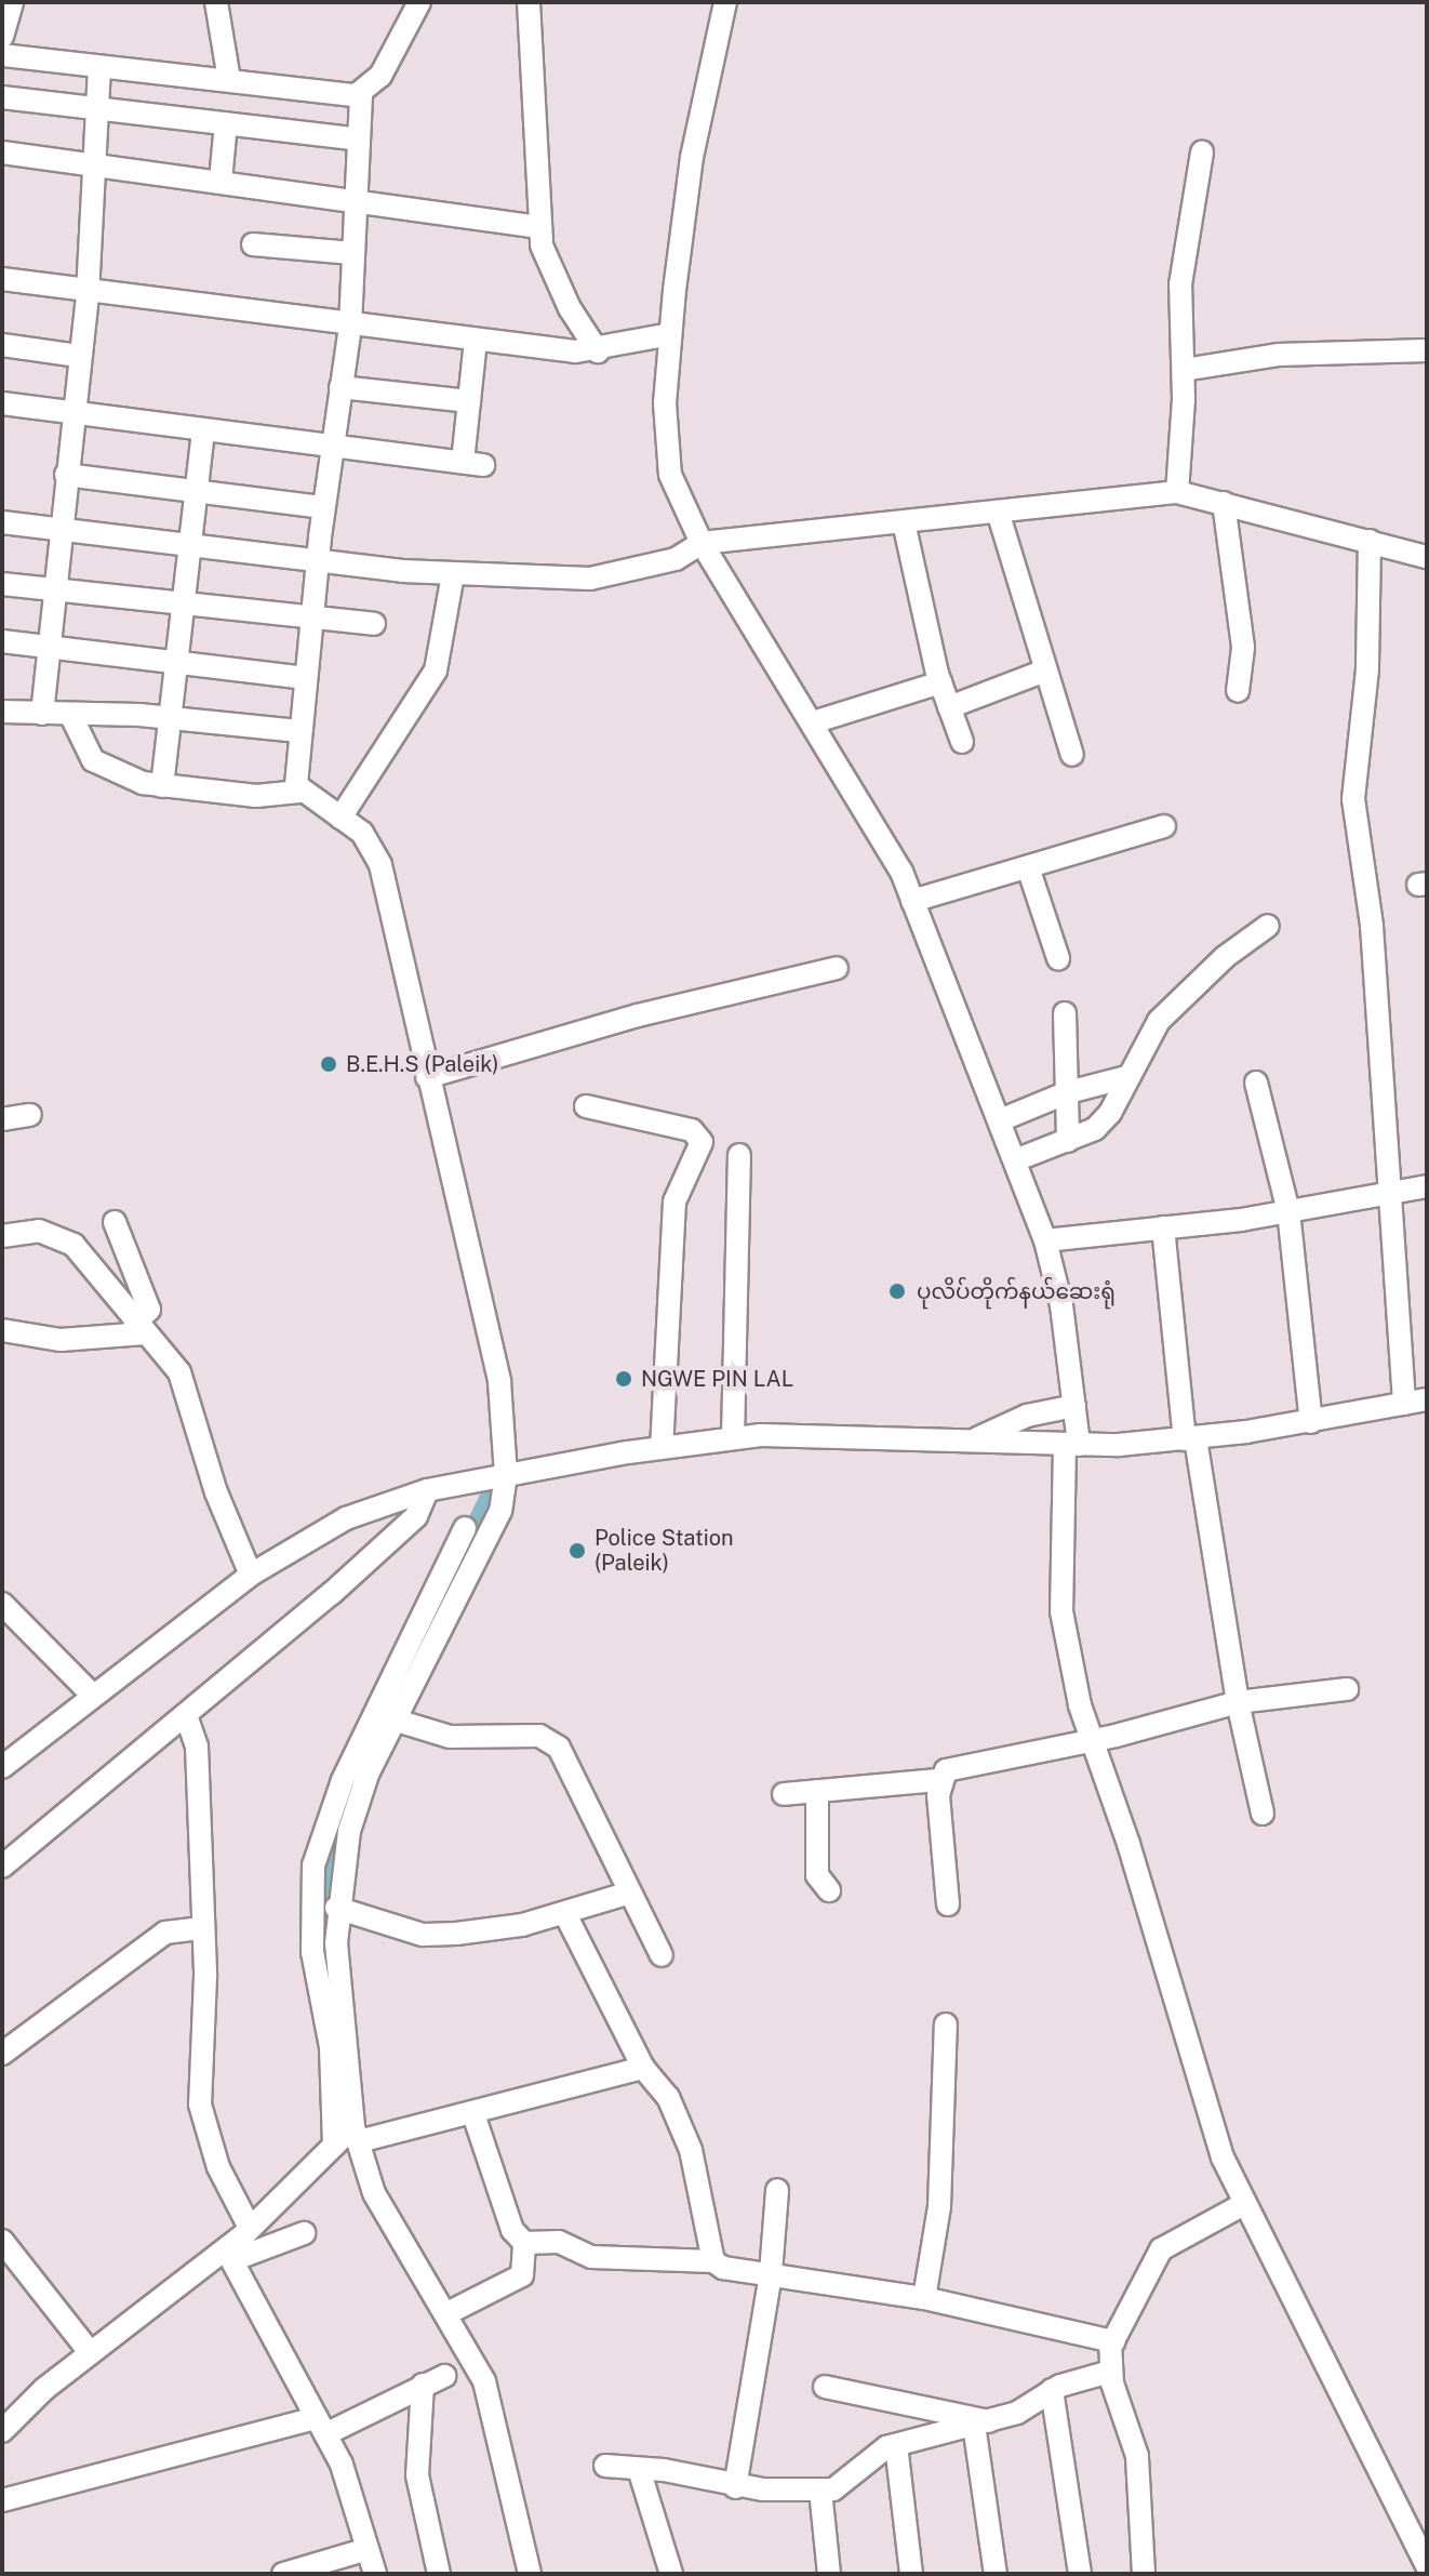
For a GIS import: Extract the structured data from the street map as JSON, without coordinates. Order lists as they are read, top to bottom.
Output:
{
  "places": [
    "B.E.H.S (Paleik)",
    "ပုလိပ်တိုက်နယ်ဆေးရုံ",
    "NGWE PIN LAL",
    "Police Station (Paleik)"
  ]
}
